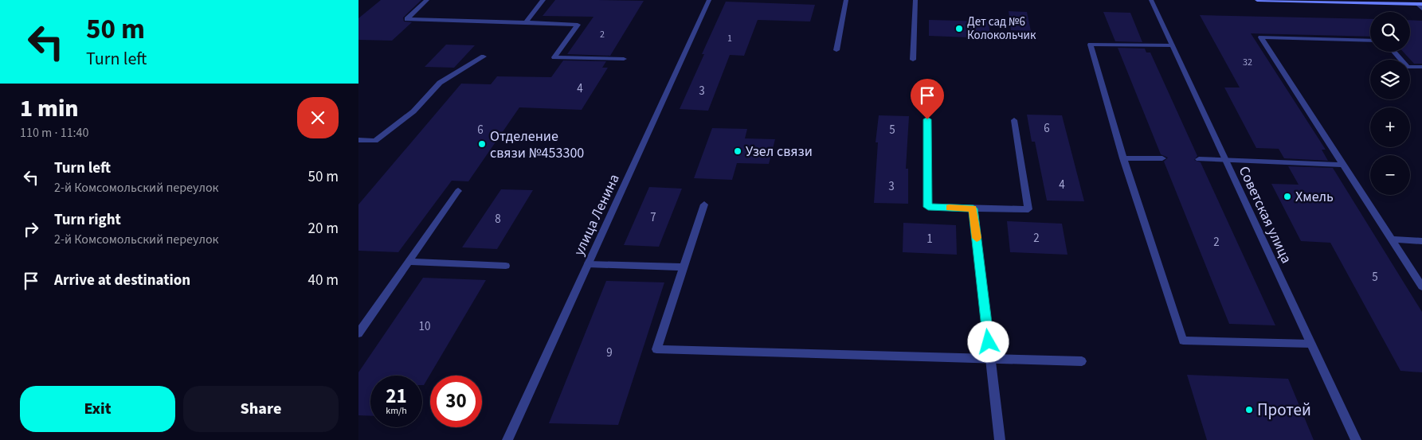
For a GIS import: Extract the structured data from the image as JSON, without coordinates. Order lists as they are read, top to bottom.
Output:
{
  "streets": {
    "street": ["улица Ленина", "Советская улица"]
  },
  "places": [
    "Дет сад №6 Колокольчик",
    "Отделение связи №453300",
    "Узел связи",
    "Хмель",
    "Протей"
  ],
  "house_numbers": [
    "2",
    "1",
    "32",
    "4",
    "3",
    "6",
    "6",
    "5",
    "4",
    "3",
    "7",
    "8",
    "2",
    "1",
    "2",
    "5",
    "10",
    "9"
  ],
  "page": {
    "turn": ["50 m", "Turn left"],
    "map_buttons": ["+", "−"],
    "heading": ["1 min", "110 m · 11:40"],
    "list": [
      {
        "name": "Turn left",
        "note": "2-й Комсомольский переулок",
        "value": "50 m"
      },
      {
        "name": "Turn right",
        "note": "2-й Комсомольский переулок",
        "value": "20 m"
      },
      {
        "name": "Arrive at destination",
        "value": "40 m"
      }
    ],
    "speed": "21 km/h",
    "limit": "30",
    "buttons": ["Exit", "Share"]
  }
}
